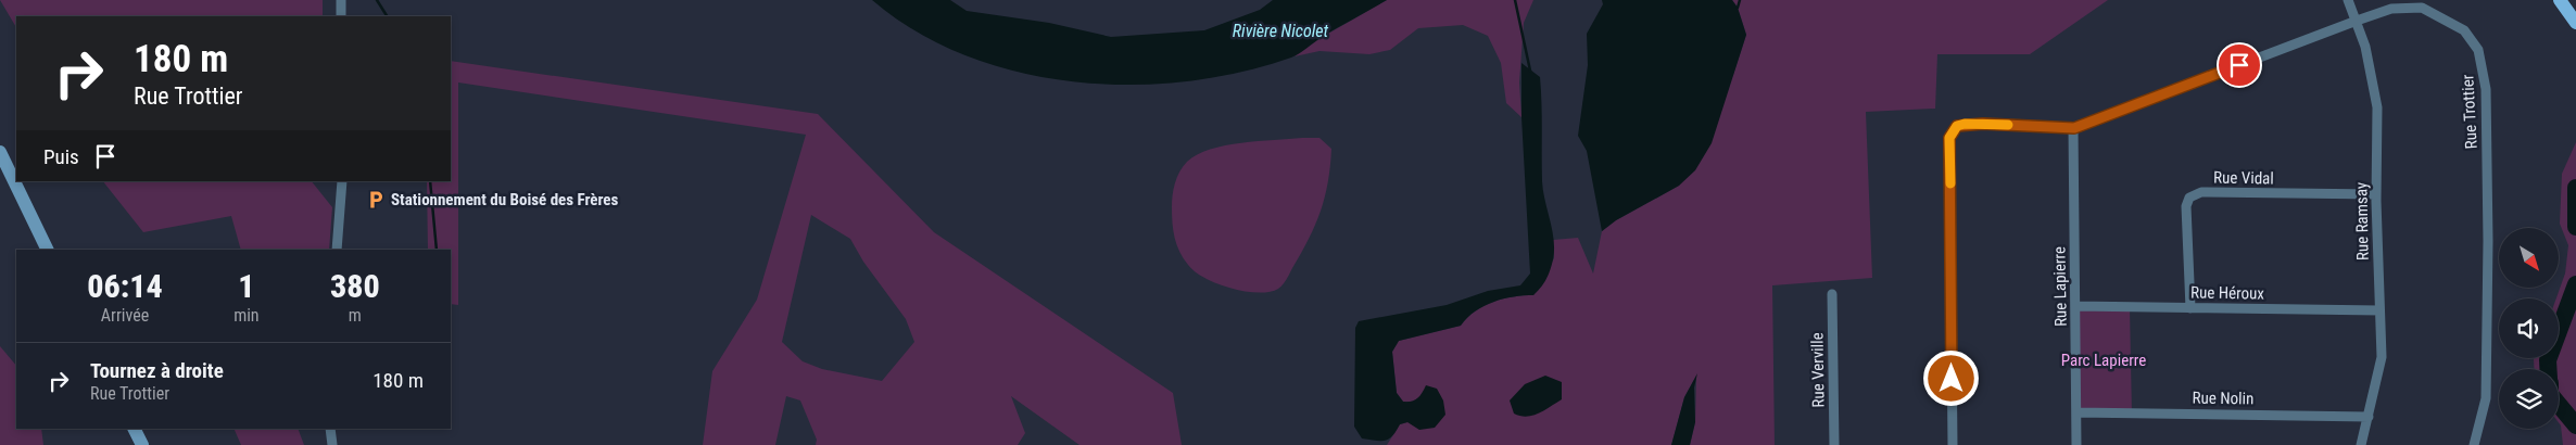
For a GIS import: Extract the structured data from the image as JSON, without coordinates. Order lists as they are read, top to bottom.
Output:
{
  "streets": {
    "street": [
      "Rue Trottier",
      "Rue Vidal",
      "Rue Ramsay",
      "Rue Lapierre",
      "Rue Héroux",
      "Rue Verville",
      "Rue Nolin"
    ]
  },
  "crossings": [
    ["Rue Trottier", "Rue Ramsay"],
    ["Rue Trottier", "Rue Lapierre"],
    ["Rue Vidal", "Rue Ramsay"],
    ["Rue Vidal", "Rue Héroux"],
    ["Rue Ramsay", "Rue Héroux"],
    ["Rue Ramsay", "Rue Nolin"],
    ["Rue Lapierre", "Rue Héroux"],
    ["Rue Lapierre", "Rue Nolin"]
  ],
  "water": ["Rivière Nicolet"],
  "parks": ["Parc Lapierre"],
  "places": {
    "parking": ["Stationnement du Boisé des Frères"]
  },
  "north": "bottom right",
  "page": {
    "turn": ["180 m", "Rue Trottier"],
    "then": "Puis",
    "eta": [
      "06:14",
      "Arrivée",
      "1",
      "min",
      "380",
      "m"
    ],
    "list": [
      {
        "name": "Tournez à droite",
        "note": "Rue Trottier",
        "value": "180 m"
      }
    ]
  }
}
